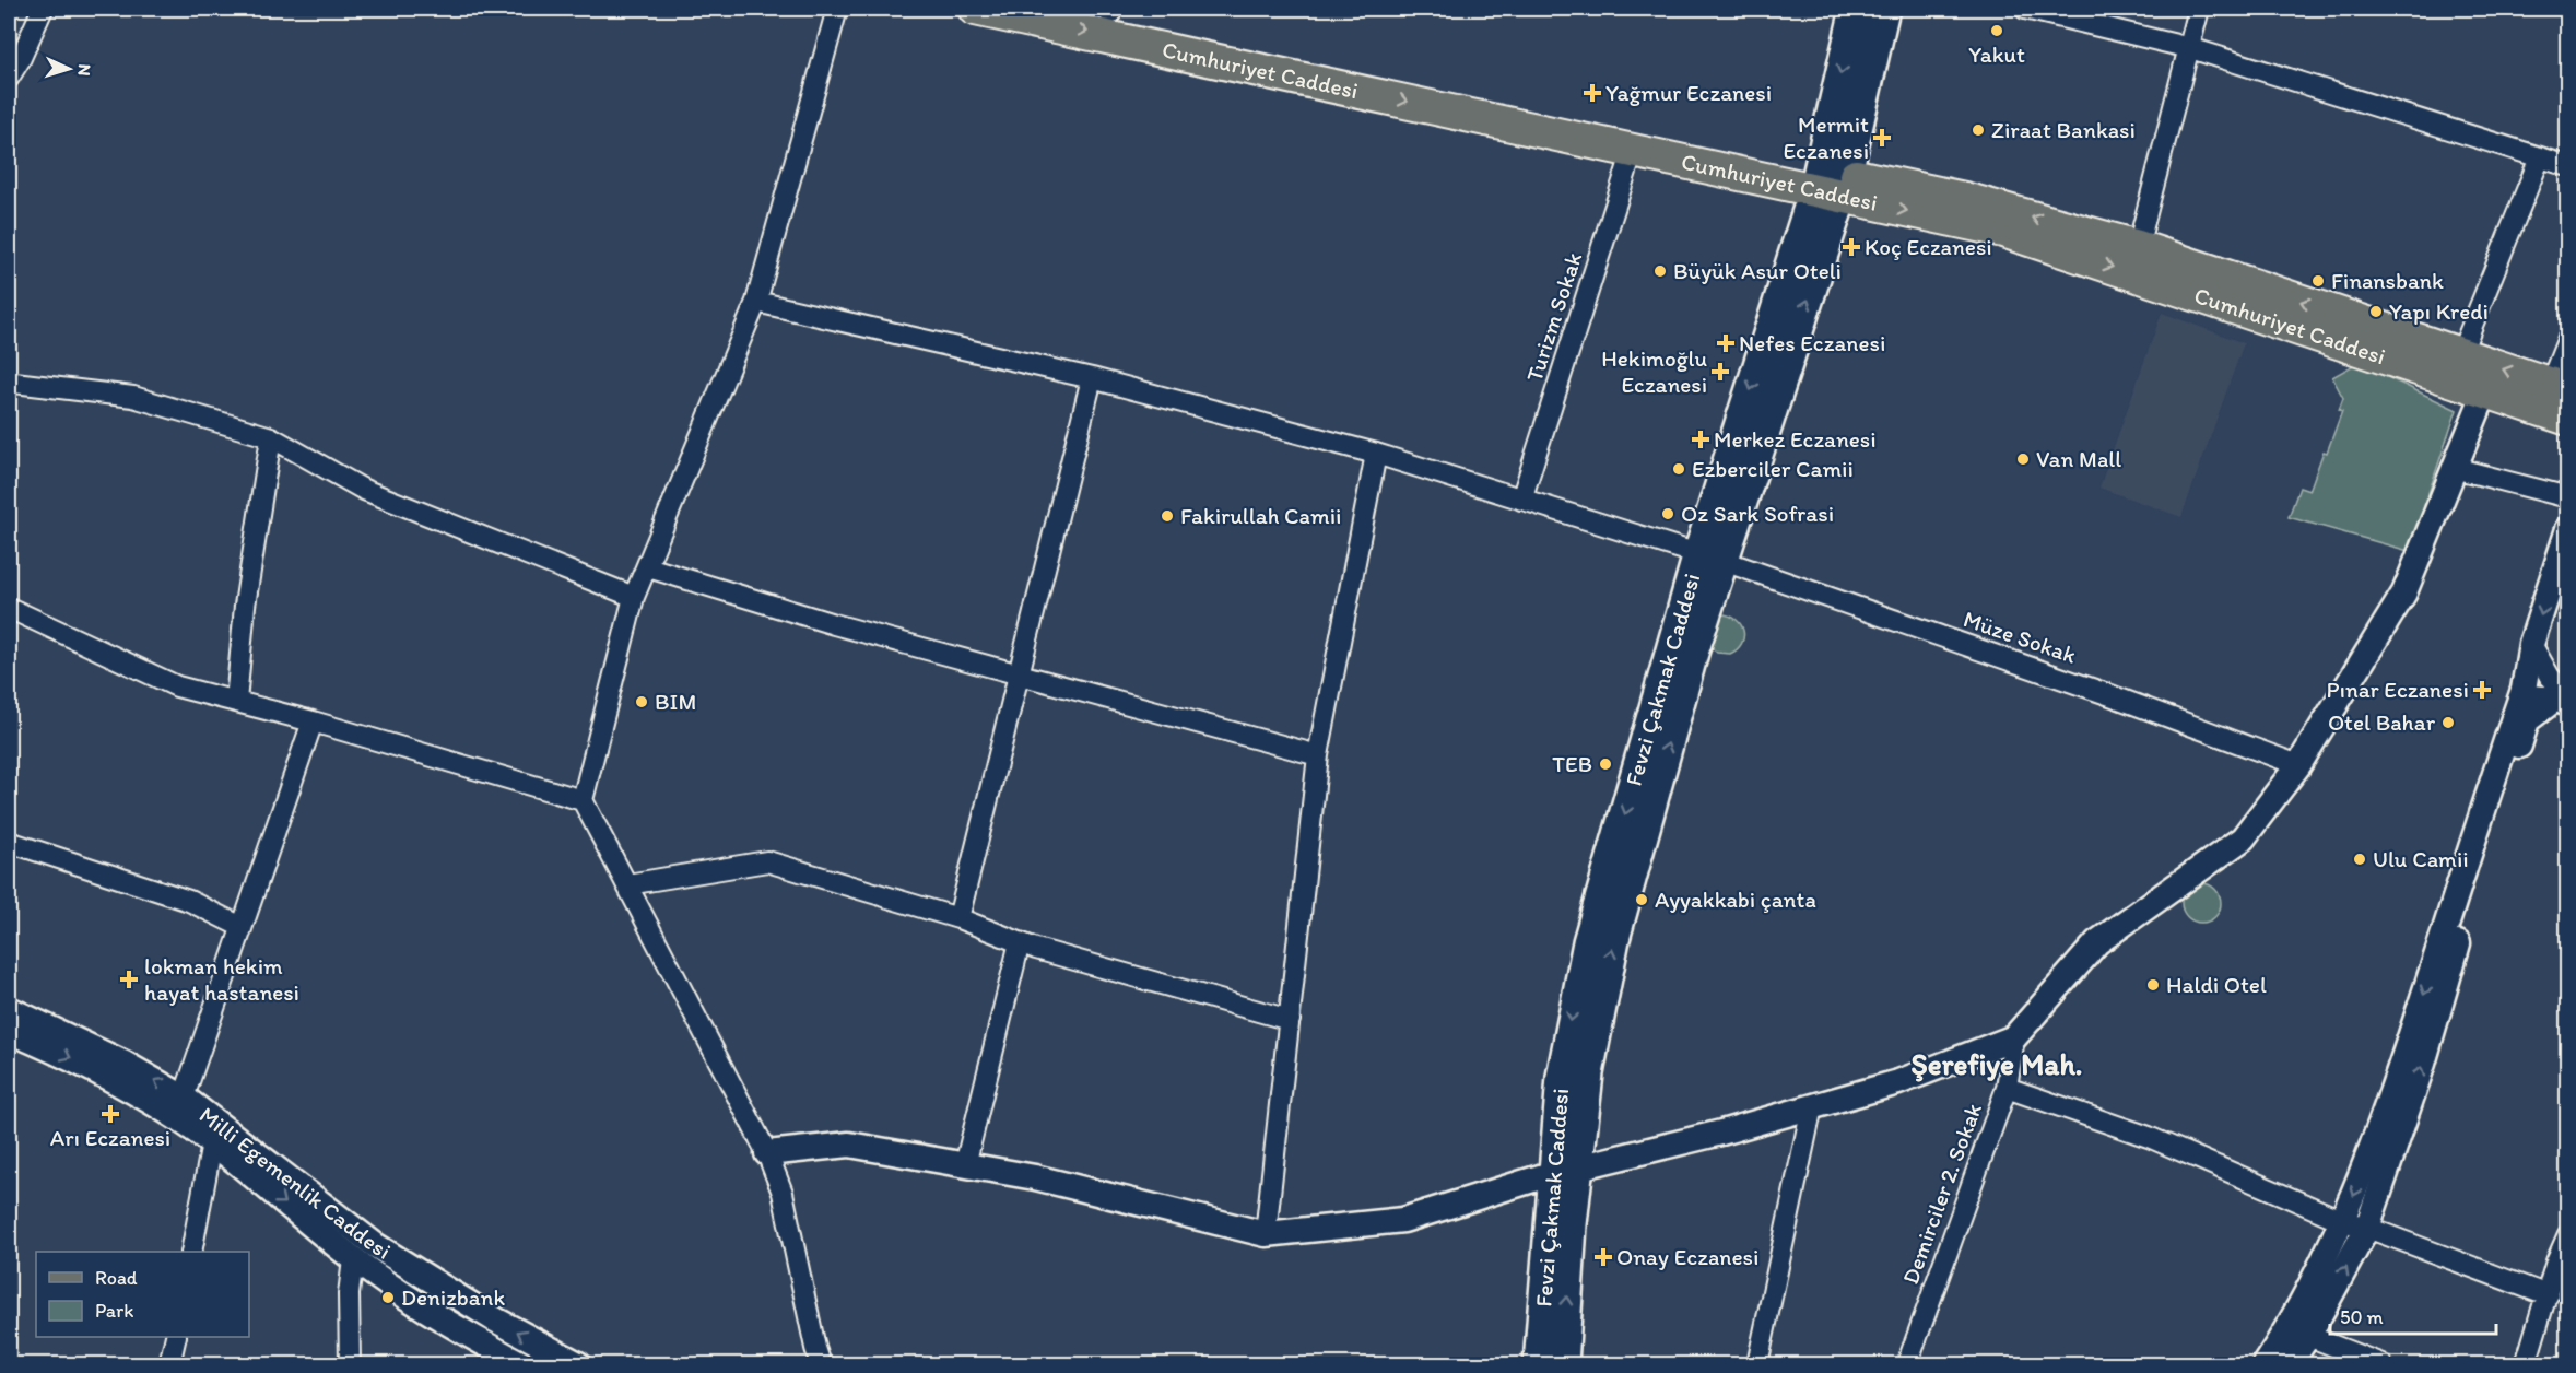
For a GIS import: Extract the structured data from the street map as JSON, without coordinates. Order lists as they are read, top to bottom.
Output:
{
  "streets": {
    "main road": ["Cumhuriyet Caddesi", "Fevzi Çakmak Caddesi"],
    "street": [
      "Turizm Sokak",
      "Müze Sokak",
      "Milli Egemenlik Caddesi",
      "Demirciler 2. Sokak"
    ]
  },
  "crossings": [
    ["Cumhuriyet Caddesi", "Turizm Sokak"],
    ["Cumhuriyet Caddesi", "Fevzi Çakmak Caddesi"],
    ["Turizm Sokak", "Müze Sokak"],
    ["Müze Sokak", "Fevzi Çakmak Caddesi"]
  ],
  "districts": ["Şerefiye Mah."],
  "places": {
    "other": [
      "Yakut",
      "Ziraat Bankasi",
      "Büyük Asur Oteli",
      "Finansbank",
      "Yapı Kredi",
      "Van Mall",
      "Ezberciler Camii",
      "Oz Sark Sofrasi",
      "Fakirullah Camii",
      "BIM",
      "Otel Bahar",
      "TEB",
      "Ulu Camii",
      "Ayyakkabi çanta",
      "Haldi Otel",
      "Denizbank"
    ],
    "health": [
      "Yağmur Eczanesi",
      "Mermit Eczanesi",
      "Koç Eczanesi",
      "Nefes Eczanesi",
      "Hekimoğlu Eczanesi",
      "Merkez Eczanesi",
      "Pınar Eczanesi",
      "lokman hekim hayat hastanesi",
      "Arı Eczanesi",
      "Onay Eczanesi"
    ]
  },
  "legend": ["Road", "Park"],
  "scale_bar": "50 m",
  "north": "right"
}
